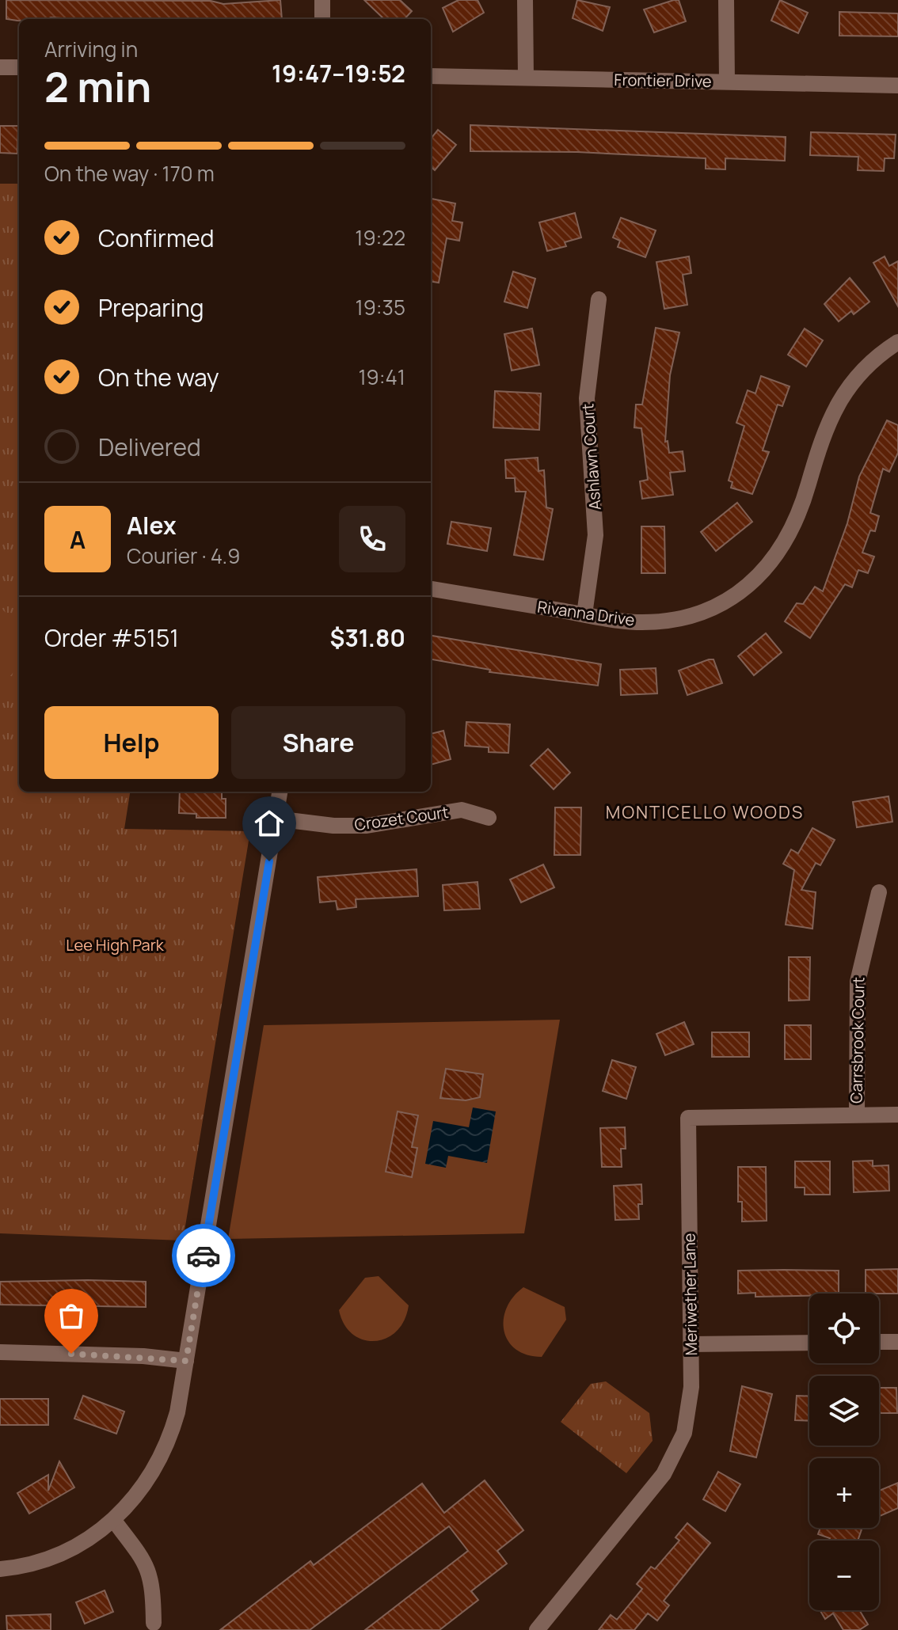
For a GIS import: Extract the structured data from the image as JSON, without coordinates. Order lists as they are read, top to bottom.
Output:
{
  "streets": {
    "street": [
      "Frontier Drive",
      "Ashlawn Court",
      "Rivanna Drive",
      "Crozet Court",
      "Carrsbrook Court",
      "Meriwether Lane"
    ]
  },
  "crossings": [
    ["Ashlawn Court", "Rivanna Drive"],
    ["Carrsbrook Court", "Meriwether Lane"]
  ],
  "districts": ["MONTICELLO WOODS"],
  "parks": ["Lee High Park"],
  "page": {
    "heading": ["2 min", "Arriving in", "19:47–19:52"],
    "panel": [
      "Alex",
      "Courier · 4.9",
      "Order #5151",
      "$31.80"
    ],
    "bar": "On the way · 170 m",
    "list": [
      ["Confirmed", "19:22"],
      ["Preparing", "19:35"],
      ["On the way", "19:41"],
      "Delivered"
    ],
    "round": "A",
    "buttons": ["Help", "Share"],
    "map_buttons": ["+", "−"]
  }
}
